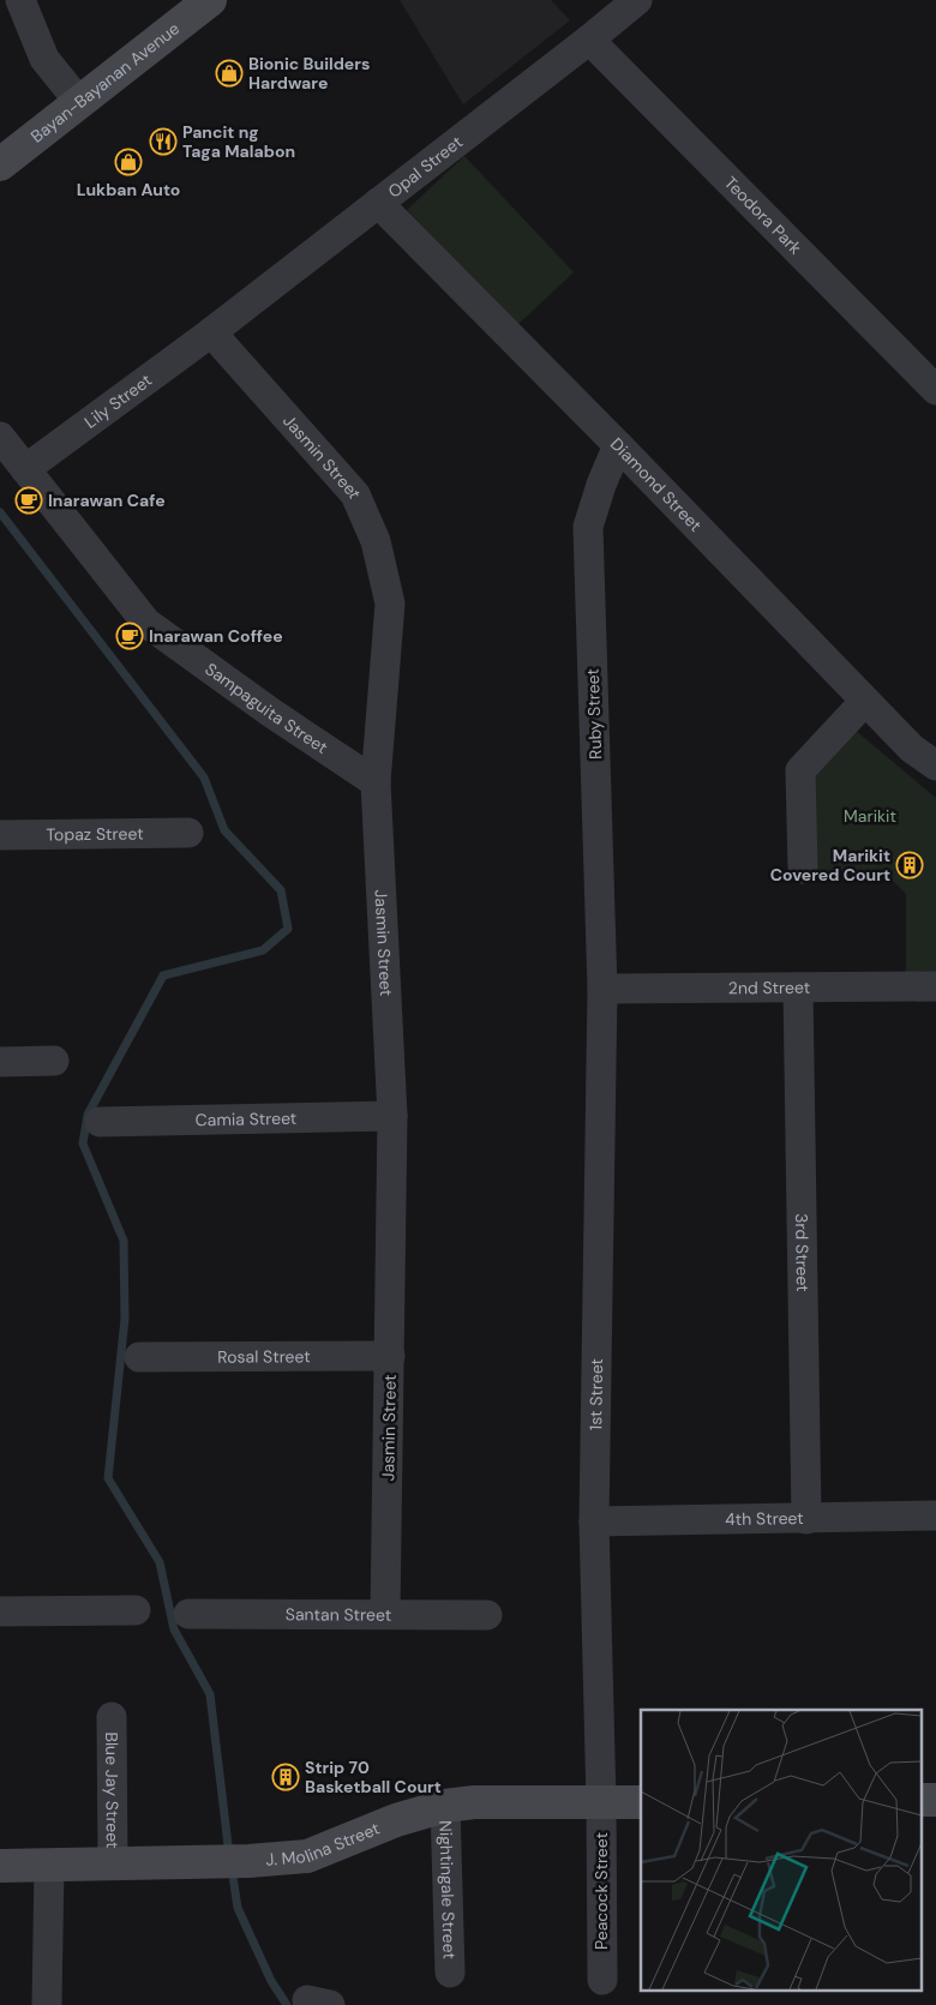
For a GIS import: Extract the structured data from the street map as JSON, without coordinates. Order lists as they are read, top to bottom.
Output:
{
  "streets": {
    "street": [
      "Bayan-Bayanan Avenue",
      "Opal Street",
      "Teodora Park",
      "Lily Street",
      "Jasmin Street",
      "Diamond Street",
      "Sampaguita Street",
      "Ruby Street",
      "Topaz Street",
      "2nd Street",
      "Camia Street",
      "3rd Street",
      "Rosal Street",
      "1st Street",
      "4th Street",
      "Santan Street",
      "Blue Jay Street",
      "J. Molina Street",
      "Nightingale Street",
      "Peacock Street"
    ]
  },
  "crossings": [
    ["Opal Street", "Teodora Park"],
    ["Opal Street", "Lily Street"],
    ["Opal Street", "Jasmin Street"],
    ["Opal Street", "Diamond Street"],
    ["Lily Street", "Jasmin Street"],
    ["Lily Street", "Sampaguita Street"],
    ["Jasmin Street", "Sampaguita Street"],
    ["Jasmin Street", "Camia Street"],
    ["Jasmin Street", "Rosal Street"],
    ["Jasmin Street", "Santan Street"],
    ["Diamond Street", "Ruby Street"],
    ["Ruby Street", "2nd Street"],
    ["Ruby Street", "1st Street"],
    ["2nd Street", "3rd Street"],
    ["2nd Street", "1st Street"],
    ["3rd Street", "4th Street"],
    ["1st Street", "4th Street"],
    ["1st Street", "J. Molina Street"],
    ["1st Street", "Peacock Street"],
    ["Blue Jay Street", "J. Molina Street"],
    ["J. Molina Street", "Nightingale Street"],
    ["J. Molina Street", "Peacock Street"]
  ],
  "parks": ["Marikit"],
  "places": {
    "shop": ["Bionic Builders Hardware", "Lukban Auto"],
    "restaurant": ["Pancit ng Taga Malabon"],
    "cafe": ["Inarawan Cafe", "Inarawan Coffee"],
    "building": ["Marikit Covered Court", "Strip 70 Basketball Court"]
  }
}
